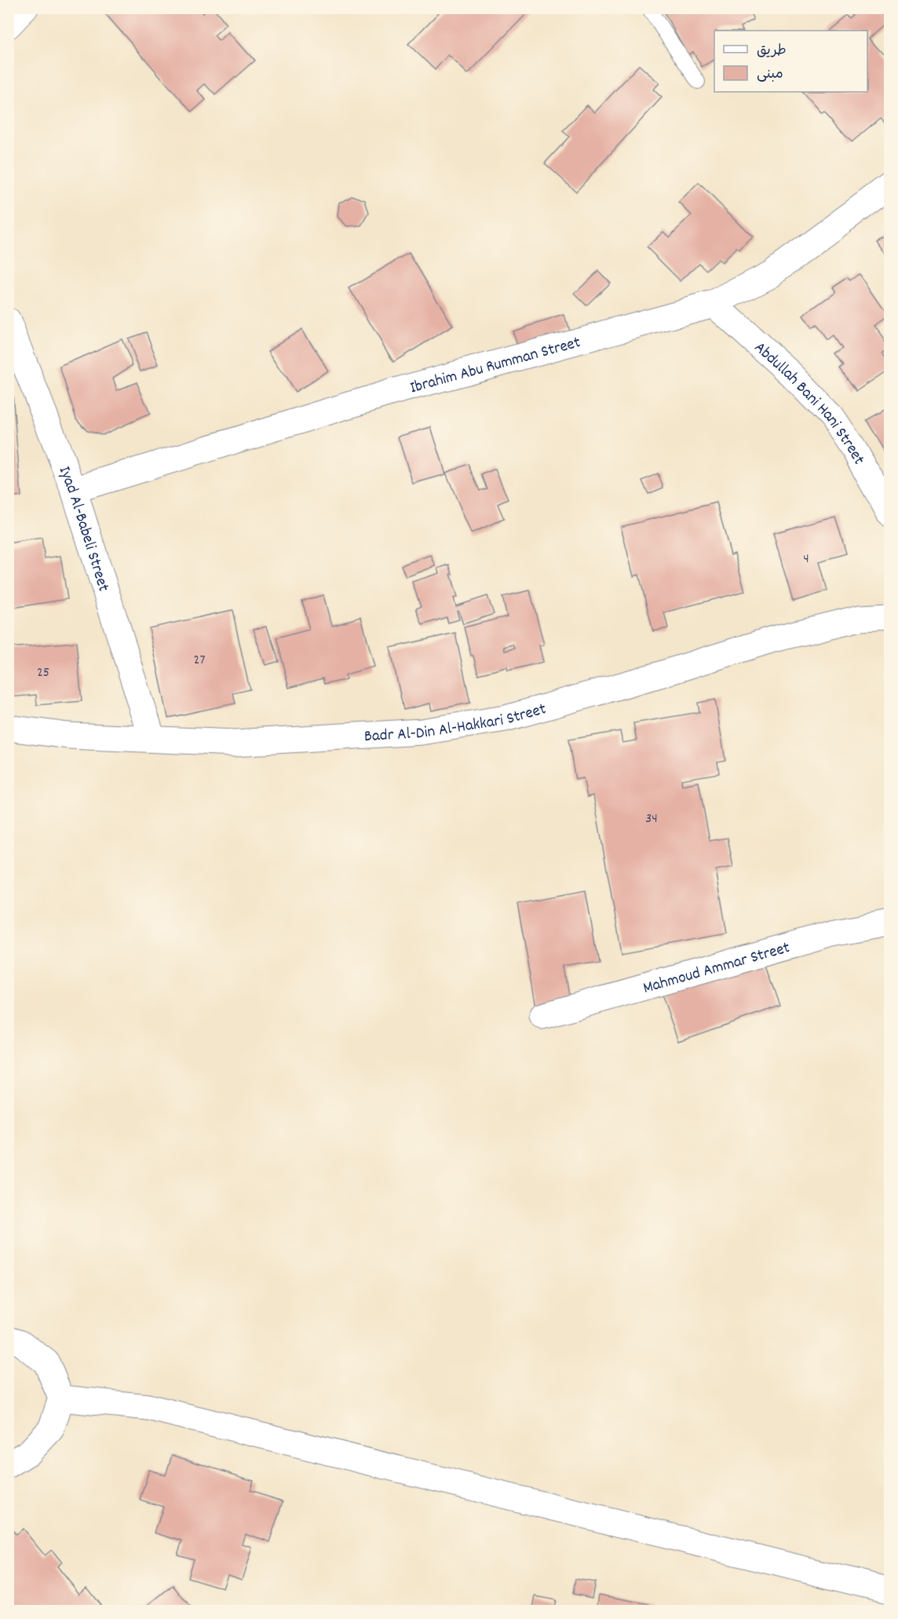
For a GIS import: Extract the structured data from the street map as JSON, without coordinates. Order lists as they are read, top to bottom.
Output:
{
  "streets": {
    "street": [
      "Ibrahim Abu Rumman Street",
      "Abdullah Bani Hani Street",
      "Iyad Al-Babeli Street",
      "Badr Al-Din Al-Hakkari Street",
      "Mahmoud Ammar Street"
    ]
  },
  "crossings": [
    ["Ibrahim Abu Rumman Street", "Abdullah Bani Hani Street"],
    ["Ibrahim Abu Rumman Street", "Iyad Al-Babeli Street"],
    ["Iyad Al-Babeli Street", "Badr Al-Din Al-Hakkari Street"]
  ],
  "house_numbers": [
    "4",
    "27",
    "25",
    "34"
  ],
  "legend": ["طريق", "مبنى"]
}
